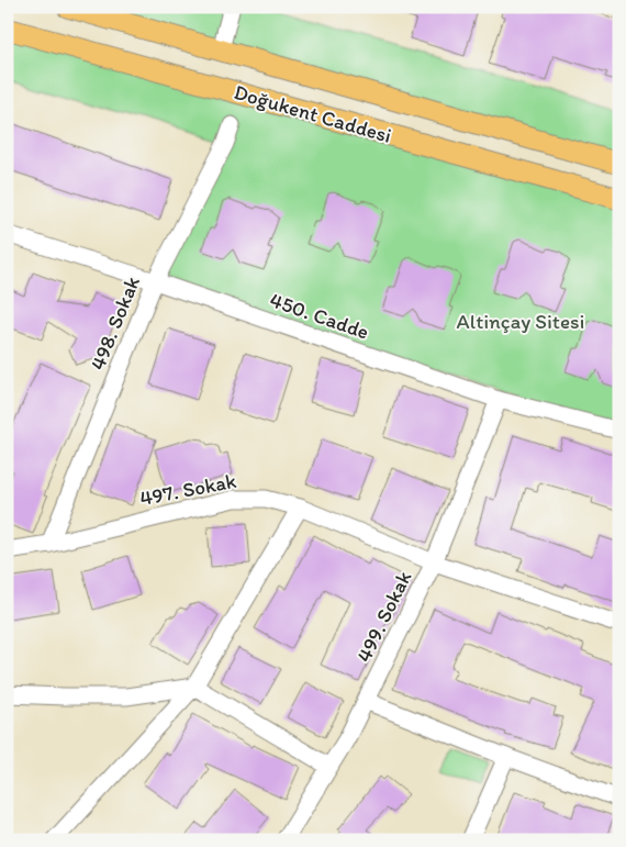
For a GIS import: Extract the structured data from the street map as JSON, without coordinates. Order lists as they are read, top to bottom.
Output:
{
  "streets": {
    "main road": ["Doğukent Caddesi"],
    "street": [
      "450. Cadde",
      "498. Sokak",
      "497. Sokak",
      "499. Sokak"
    ]
  },
  "crossings": [
    ["450. Cadde", "498. Sokak"],
    ["450. Cadde", "499. Sokak"],
    ["498. Sokak", "497. Sokak"],
    ["497. Sokak", "499. Sokak"]
  ],
  "parks": ["Altinçay Sitesi"]
}
